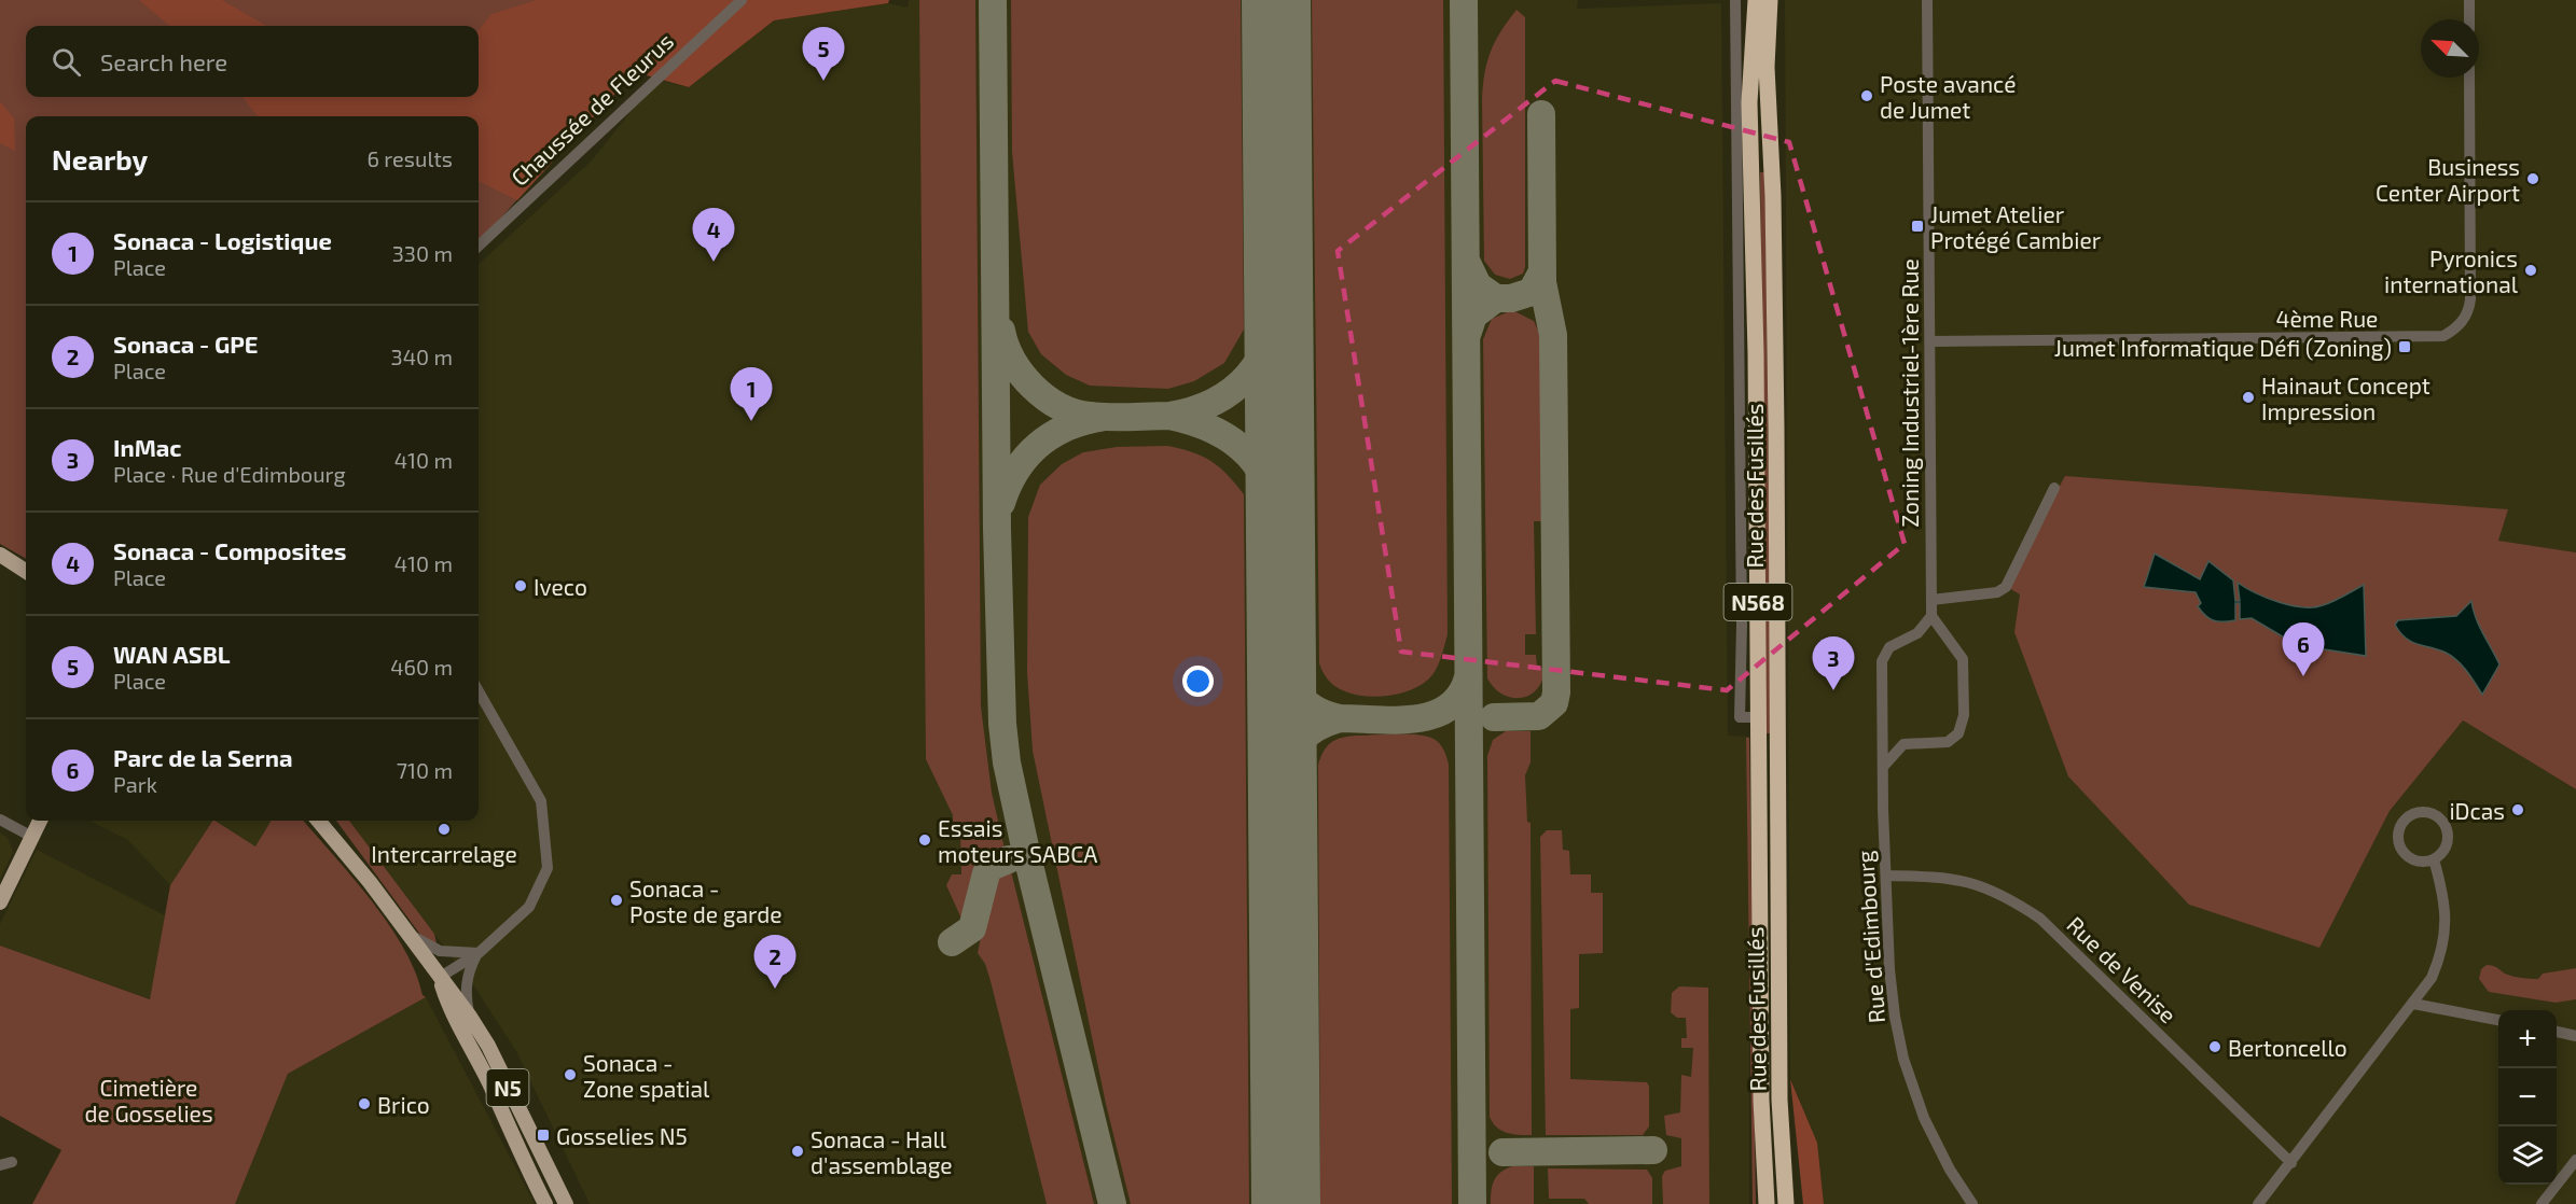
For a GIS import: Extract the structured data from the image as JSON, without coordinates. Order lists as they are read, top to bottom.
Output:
{
  "streets": {
    "highway": ["Rue des Fusillés", "N568"],
    "main road": ["N5"],
    "street": [
      "Chaussée de Fleurus",
      "4ème Rue",
      "Zoning Industriel-1ère Rue",
      "Rue d'Edimbourg",
      "Rue de Venise"
    ]
  },
  "crossings": [
    ["4ème Rue", "Zoning Industriel-1ère Rue"],
    ["Zoning Industriel-1ère Rue", "Rue d'Edimbourg"],
    ["Rue d'Edimbourg", "Rue de Venise"]
  ],
  "parks": ["Cimetière de Gosselies"],
  "places": {
    "other": [
      "Poste avancé de Jumet",
      "Business Center Airport",
      "Pyronics international",
      "Hainaut Concept Impression",
      "Iveco",
      "iDcas",
      "Intercarrelage",
      "Essais moteurs SABCA",
      "Sonaca - Poste de garde",
      "Bertoncello",
      "Sonaca - Zone spatial",
      "Brico",
      "Sonaca - Hall d'assemblage"
    ],
    "transit": ["Jumet Atelier Protégé Cambier", "Jumet Informatique Défi (Zoning)", "Gosselies N5"]
  },
  "north": "top left",
  "page": {
    "search": "Search here",
    "pins": [
      "5",
      "4",
      "1",
      "6",
      "3",
      "2"
    ],
    "heading": ["Nearby", "6 results"],
    "list": [
      {
        "mark": "1",
        "name": "Sonaca - Logistique",
        "note": "Place",
        "value": "330 m"
      },
      {
        "mark": "2",
        "name": "Sonaca - GPE",
        "note": "Place",
        "value": "340 m"
      },
      {
        "mark": "3",
        "name": "InMac",
        "note": "Place · Rue d'Edimbourg",
        "value": "410 m"
      },
      {
        "mark": "4",
        "name": "Sonaca - Composites",
        "note": "Place",
        "value": "410 m"
      },
      {
        "mark": "5",
        "name": "WAN ASBL",
        "note": "Place",
        "value": "460 m"
      },
      {
        "mark": "6",
        "name": "Parc de la Serna",
        "note": "Park",
        "value": "710 m"
      }
    ],
    "map_buttons": ["+", "−"]
  }
}
